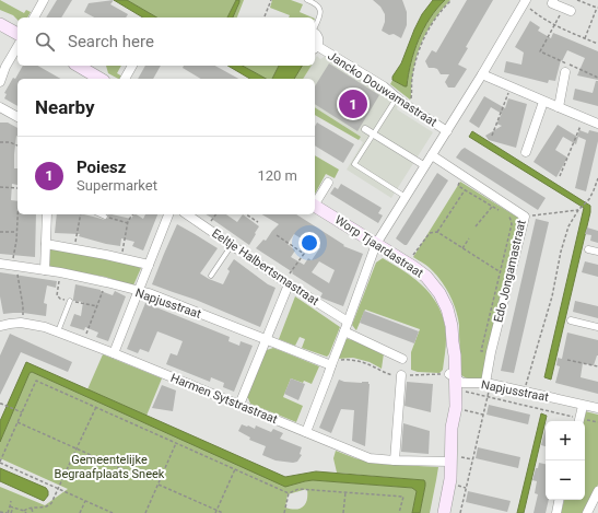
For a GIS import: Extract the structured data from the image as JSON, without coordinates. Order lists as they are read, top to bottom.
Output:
{
  "streets": {
    "main road": ["Worp Tjaardastraat"],
    "street": [
      "Jancko Douwamastraat",
      "Eeltje Halbertsmastraat",
      "Edo Jongamastraat",
      "Napjusstraat",
      "Harmen Sytstrastraat"
    ]
  },
  "crossings": [
    ["Jancko Douwamastraat", "Worp Tjaardastraat"],
    ["Jancko Douwamastraat", "Eeltje Halbertsmastraat"],
    ["Jancko Douwamastraat", "Edo Jongamastraat"],
    ["Worp Tjaardastraat", "Napjusstraat"],
    ["Worp Tjaardastraat", "Harmen Sytstrastraat"],
    ["Edo Jongamastraat", "Napjusstraat"]
  ],
  "parks": ["Gemeentelijke Begraafplaats Sneek"],
  "page": {
    "search": "Search here",
    "heading": "Nearby",
    "pins": "1",
    "list": [
      {
        "mark": "1",
        "name": "Poiesz",
        "note": "Supermarket",
        "value": "120 m"
      }
    ],
    "map_buttons": ["+", "−"]
  }
}
